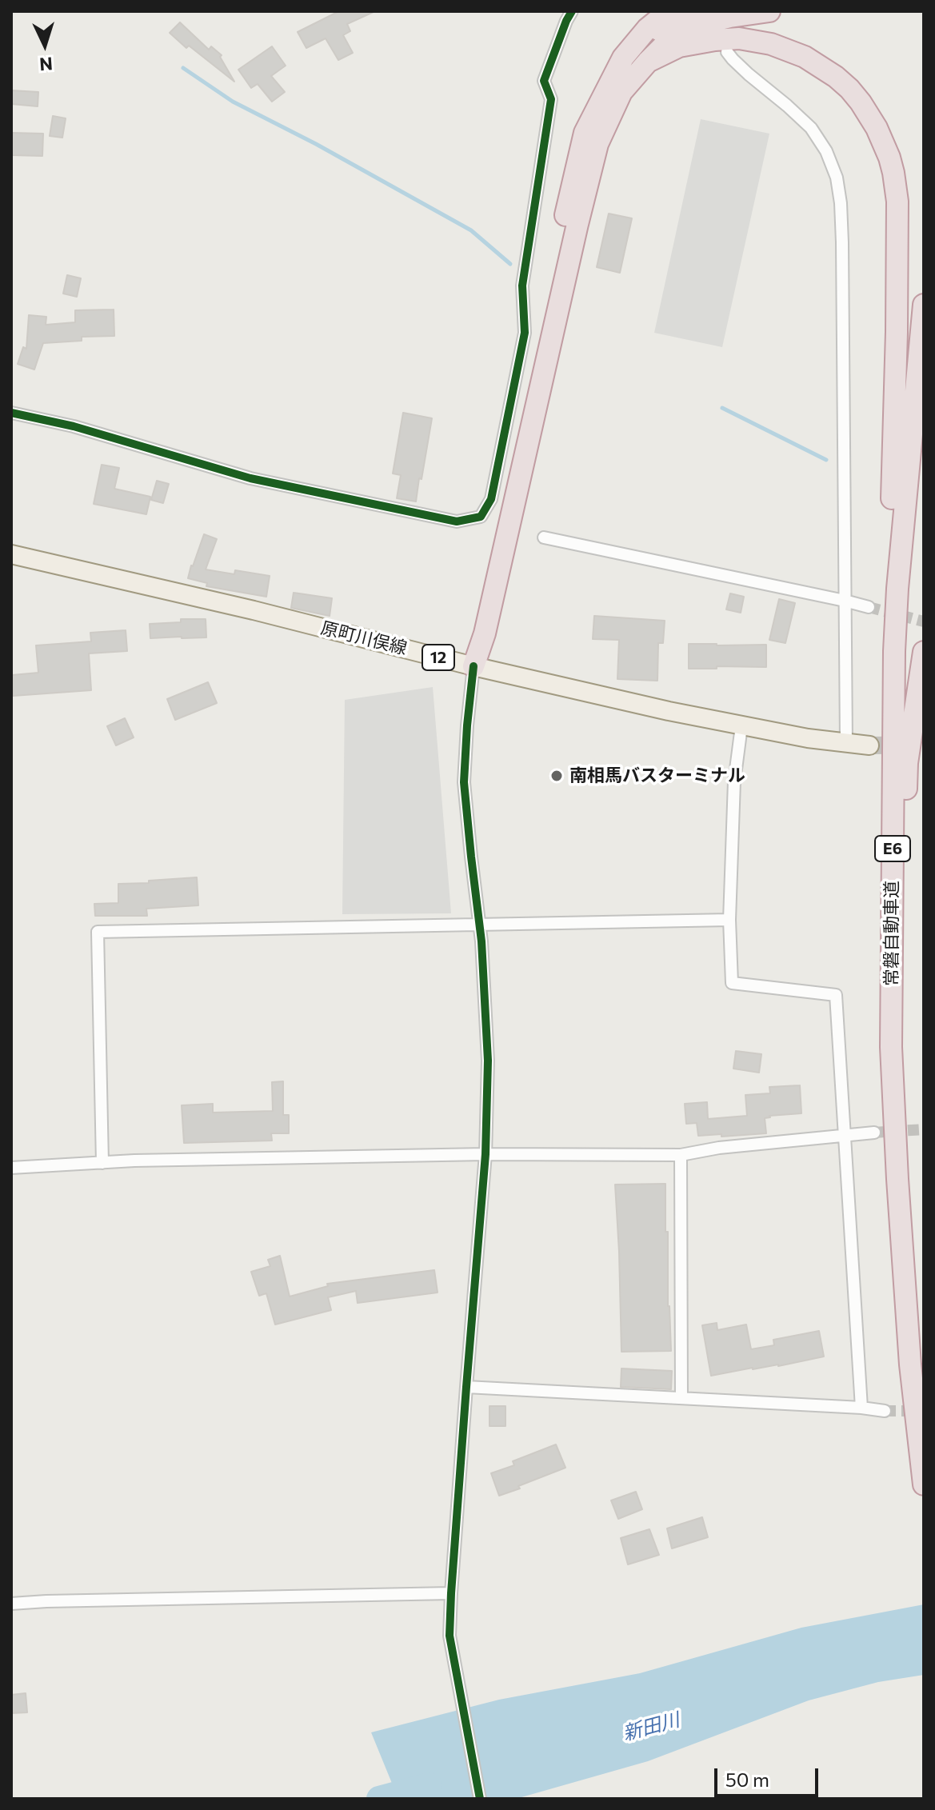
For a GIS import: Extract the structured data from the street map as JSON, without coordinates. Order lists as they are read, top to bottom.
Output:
{
  "streets": {
    "highway": ["E6", "常磐自動車道"],
    "main road": ["原町川俣線", "12"]
  },
  "water": ["新田川"],
  "places": ["南相馬バスターミナル"],
  "scale_bar": "50 m",
  "north": "bottom"
}
